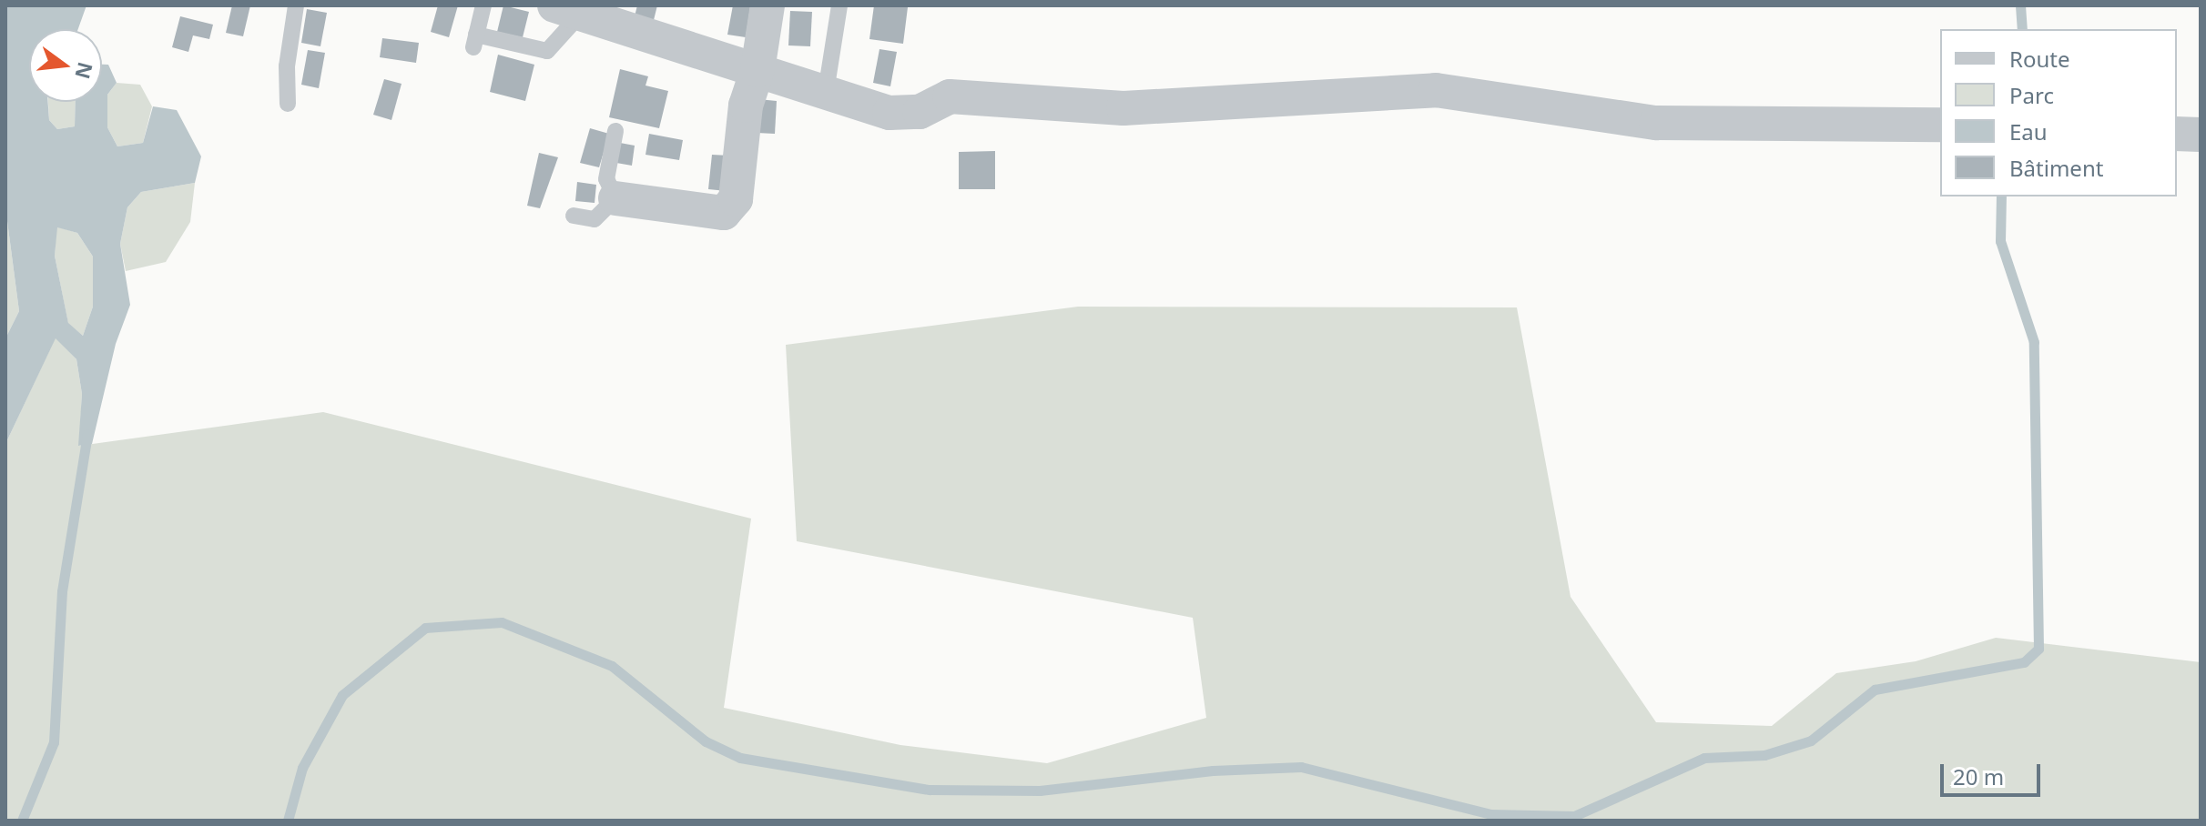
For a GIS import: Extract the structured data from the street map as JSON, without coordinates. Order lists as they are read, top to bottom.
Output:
{
  "legend": [
    "Route",
    "Parc",
    "Eau",
    "Bâtiment"
  ],
  "scale_bar": "20 m",
  "north": "right"
}
